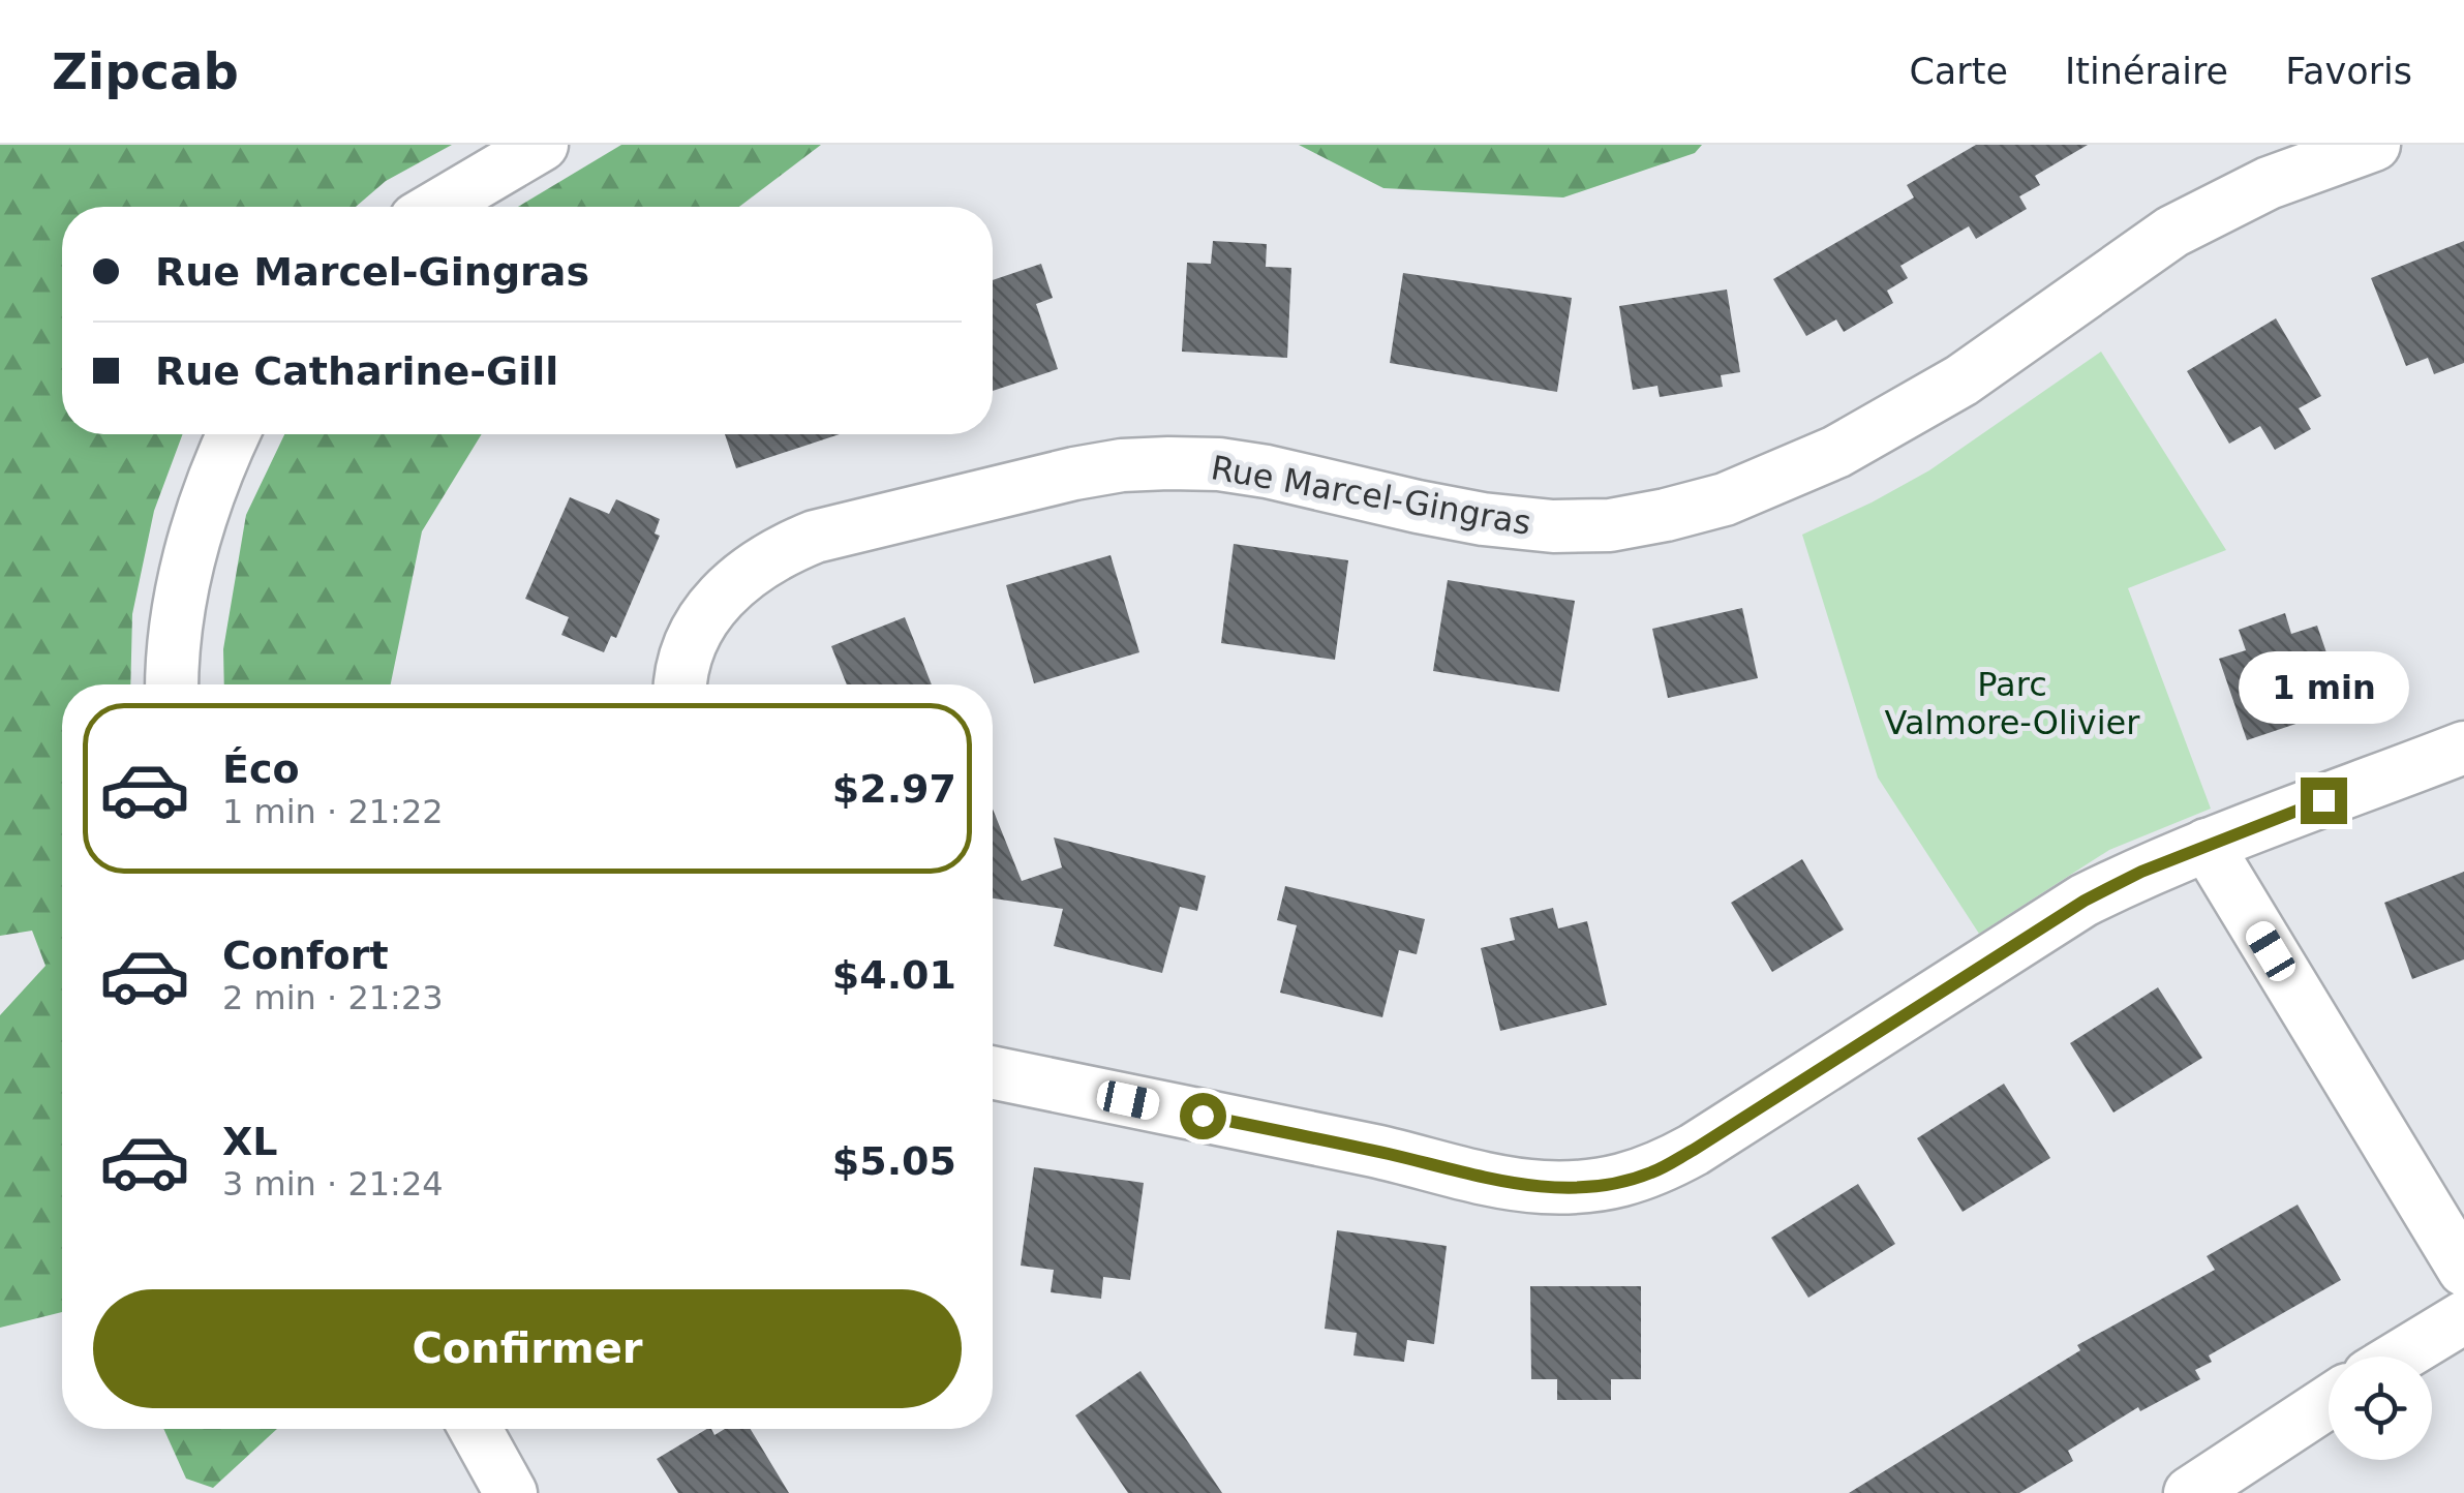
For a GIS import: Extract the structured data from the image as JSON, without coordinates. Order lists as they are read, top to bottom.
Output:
{
  "streets": {
    "street": ["Rue Marcel-Gingras"]
  },
  "parks": ["Parc Valmore-Olivier"],
  "page": {
    "header": "Zipcab",
    "nav": ["Carte", "Itinéraire", "Favoris"],
    "banner": ["Rue Marcel-Gingras", "Rue Catharine-Gill"],
    "bubble": "1 min",
    "list": [
      {
        "name": "Éco",
        "note": "1 min · 21:22",
        "value": "$2.97"
      },
      {
        "name": "Confort",
        "note": "2 min · 21:23",
        "value": "$4.01"
      },
      {
        "name": "XL",
        "note": "3 min · 21:24",
        "value": "$5.05"
      }
    ],
    "buttons": "Confirmer"
  }
}
